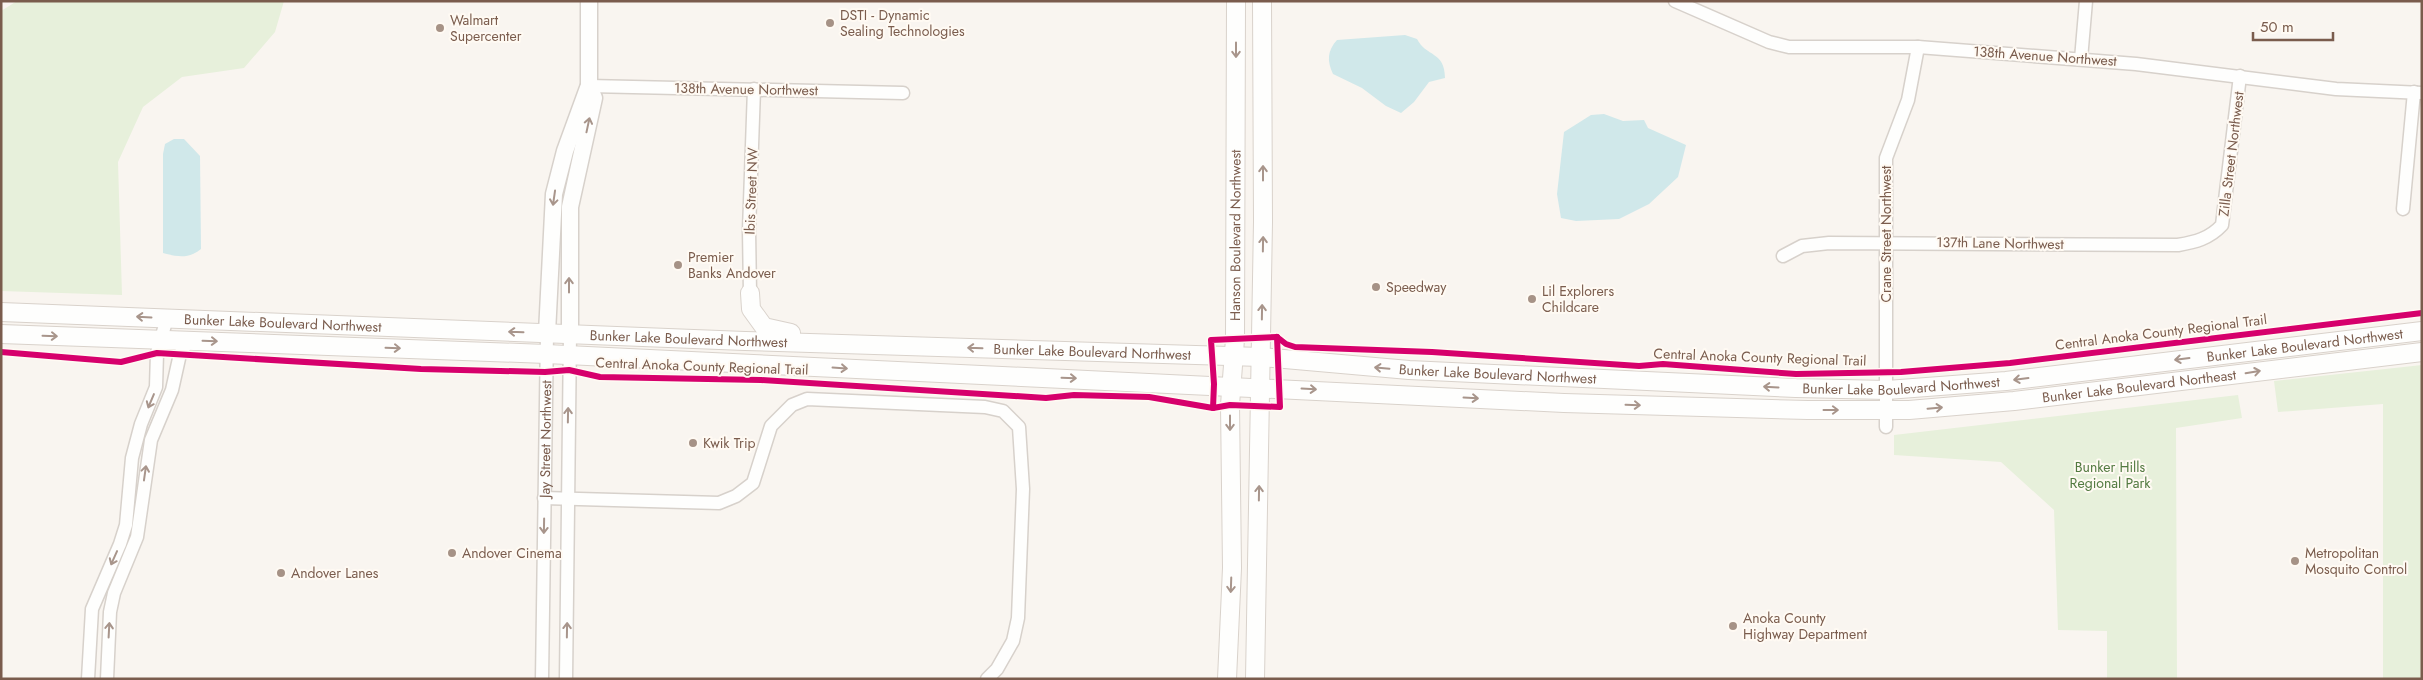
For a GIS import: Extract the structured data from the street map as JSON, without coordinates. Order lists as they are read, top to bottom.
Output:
{
  "streets": {
    "main road": ["Hanson Boulevard Northwest", "Bunker Lake Boulevard Northwest", "Bunker Lake Boulevard Northeast"],
    "street": [
      "138th Avenue Northwest",
      "Zilla Street Northwest",
      "Ibis Street NW",
      "Crane Street Northwest",
      "137th Lane Northwest",
      "Jay Street Northwest"
    ],
    "cycle path": ["Central Anoka County Regional Trail"]
  },
  "crossings": [
    ["138th Avenue Northwest", "Zilla Street Northwest"],
    ["138th Avenue Northwest", "Ibis Street NW"],
    ["138th Avenue Northwest", "Crane Street Northwest"],
    ["138th Avenue Northwest", "Jay Street Northwest"],
    ["Zilla Street Northwest", "137th Lane Northwest"],
    ["Crane Street Northwest", "137th Lane Northwest"],
    ["Crane Street Northwest", "Bunker Lake Boulevard Northwest"],
    ["Crane Street Northwest", "Bunker Lake Boulevard Northeast"],
    ["Hanson Boulevard Northwest", "Bunker Lake Boulevard Northwest"],
    ["Bunker Lake Boulevard Northwest", "Bunker Lake Boulevard Northeast"],
    ["Bunker Lake Boulevard Northwest", "Jay Street Northwest"]
  ],
  "one_way": ["Bunker Lake Boulevard Northeast"],
  "parks": ["Bunker Hills Regional Park"],
  "places": [
    "DSTI - Dynamic Sealing Technologies",
    "Walmart Supercenter",
    "Premier Banks Andover",
    "Speedway",
    "Lil Explorers Childcare",
    "Kwik Trip",
    "Andover Cinema",
    "Metropolitan Mosquito Control",
    "Andover Lanes",
    "Anoka County Highway Department"
  ],
  "scale_bar": "50 m"
}
